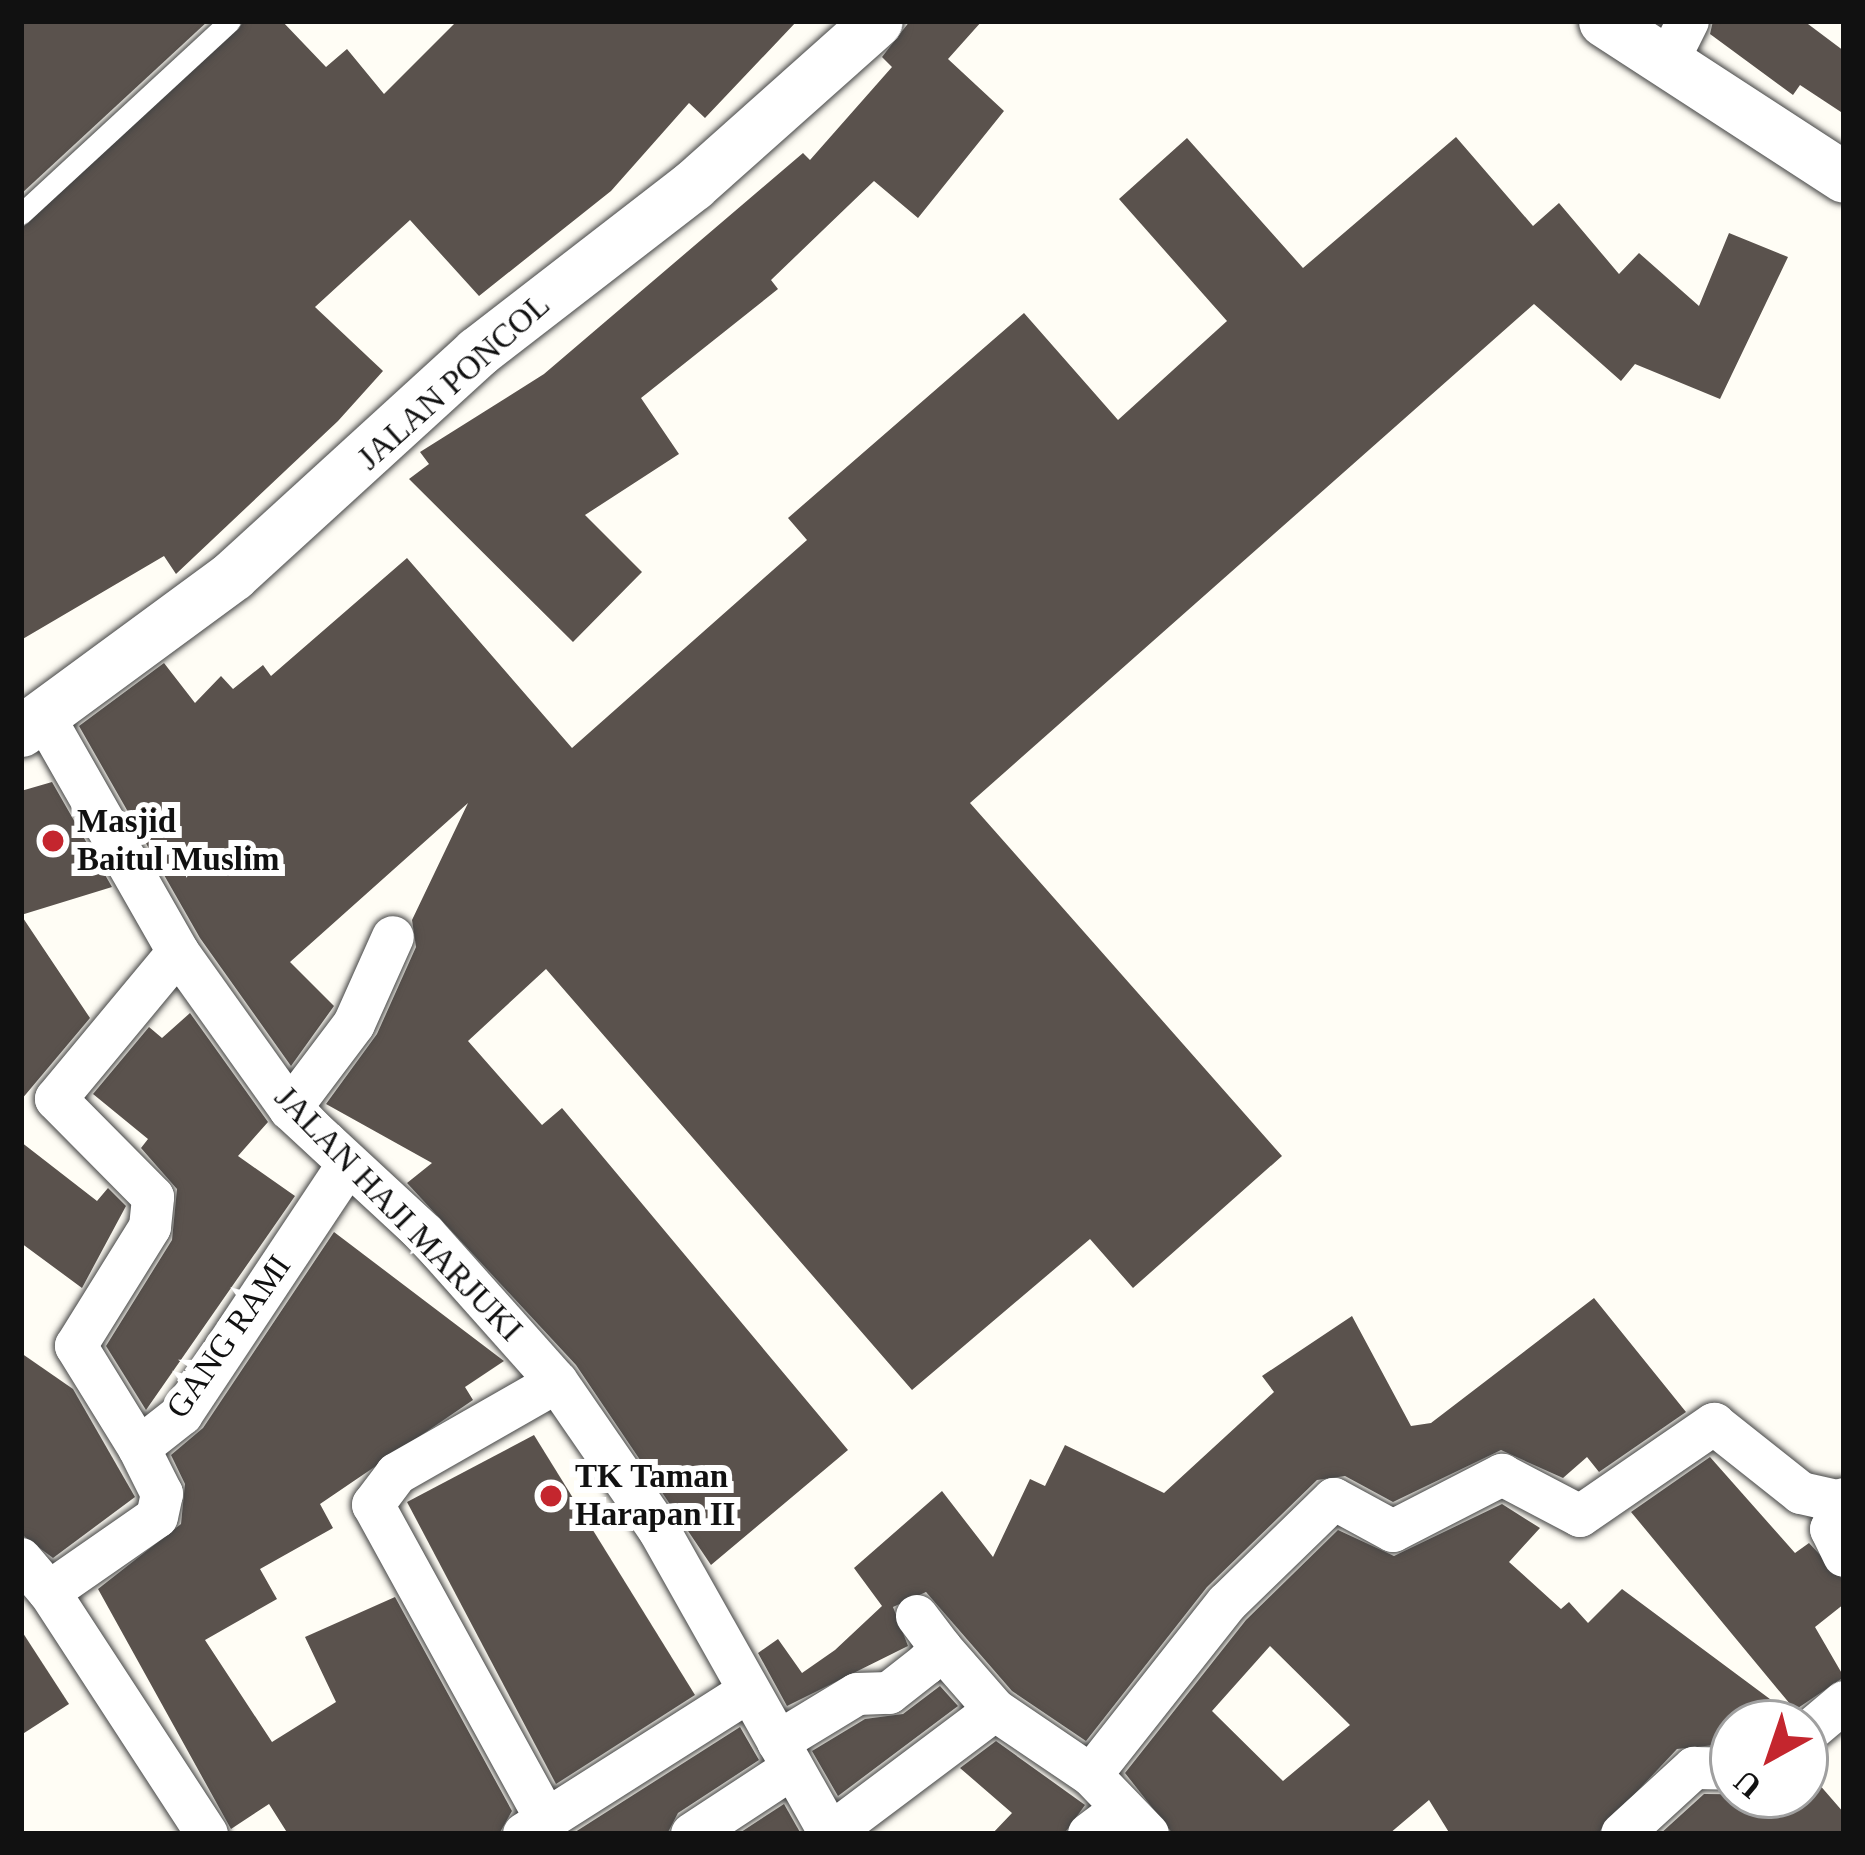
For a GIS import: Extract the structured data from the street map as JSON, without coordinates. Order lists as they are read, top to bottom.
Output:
{
  "streets": {
    "street": ["JALAN PONCOL", "JALAN HAJI MARJUKI", "GANG RAMI"]
  },
  "crossings": [
    ["JALAN PONCOL", "JALAN HAJI MARJUKI"],
    ["JALAN HAJI MARJUKI", "GANG RAMI"]
  ],
  "places": ["Masjid Baitul Muslim", "TK Taman Harapan II"],
  "north": "bottom left"
}
